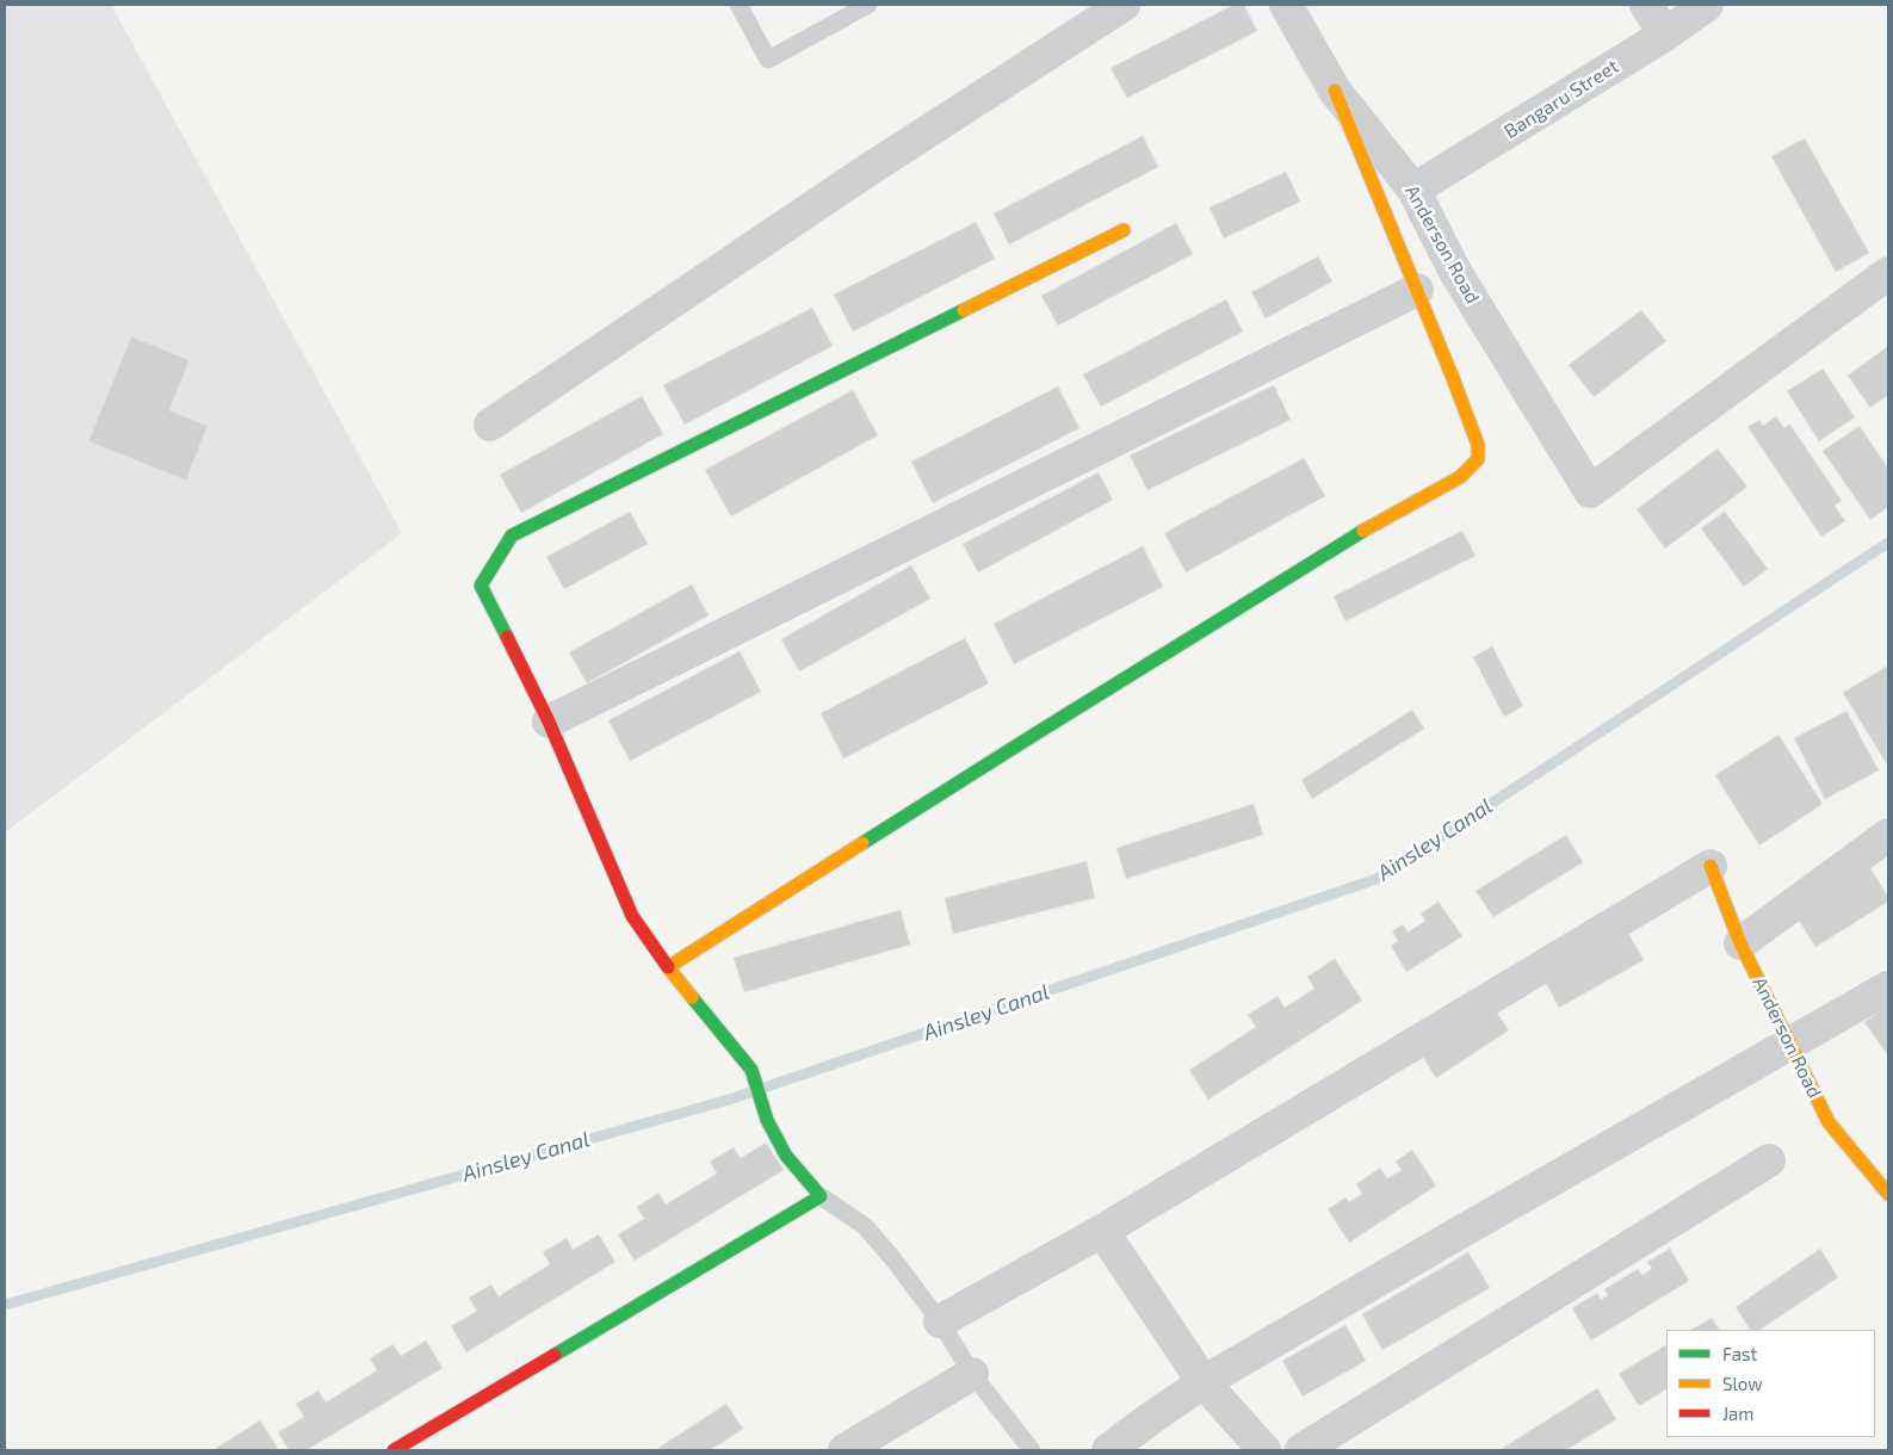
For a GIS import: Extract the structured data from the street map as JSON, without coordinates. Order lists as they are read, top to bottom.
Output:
{
  "streets": {
    "street": ["Bangaru Street", "Anderson Road"]
  },
  "crossings": [
    ["Bangaru Street", "Anderson Road"]
  ],
  "water": ["Ainsley Canal"],
  "legend": ["Fast", "Slow", "Jam"]
}
